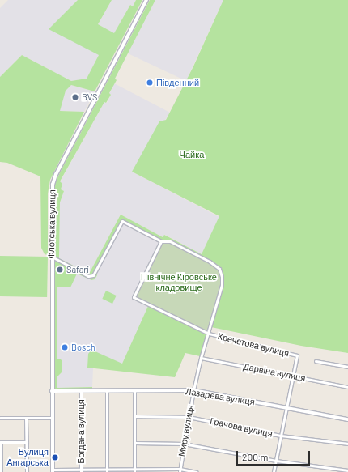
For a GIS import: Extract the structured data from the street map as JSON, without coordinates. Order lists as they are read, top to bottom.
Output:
{
  "streets": {
    "street": [
      "Флотська вулиця",
      "Кречетова вулиця",
      "Дарвіна вулиця",
      "Лазарева вулиця",
      "Грачова вулиця",
      "Миру вулиця",
      "Богдана вулиця"
    ]
  },
  "crossings": [
    ["Флотська вулиця", "Лазарева вулиця"],
    ["Кречетова вулиця", "Дарвіна вулиця"],
    ["Кречетова вулиця", "Миру вулиця"],
    ["Дарвіна вулиця", "Миру вулиця"],
    ["Лазарева вулиця", "Миру вулиця"],
    ["Лазарева вулиця", "Богдана вулиця"],
    ["Грачова вулиця", "Миру вулиця"]
  ],
  "parks": ["Чайка", "Північне Кіровське кладовище"],
  "places": [
    "Південний",
    "BVS",
    "Safari",
    "Bosch",
    "Вулиця Ангарська"
  ],
  "scale_bar": "200 m"
}
